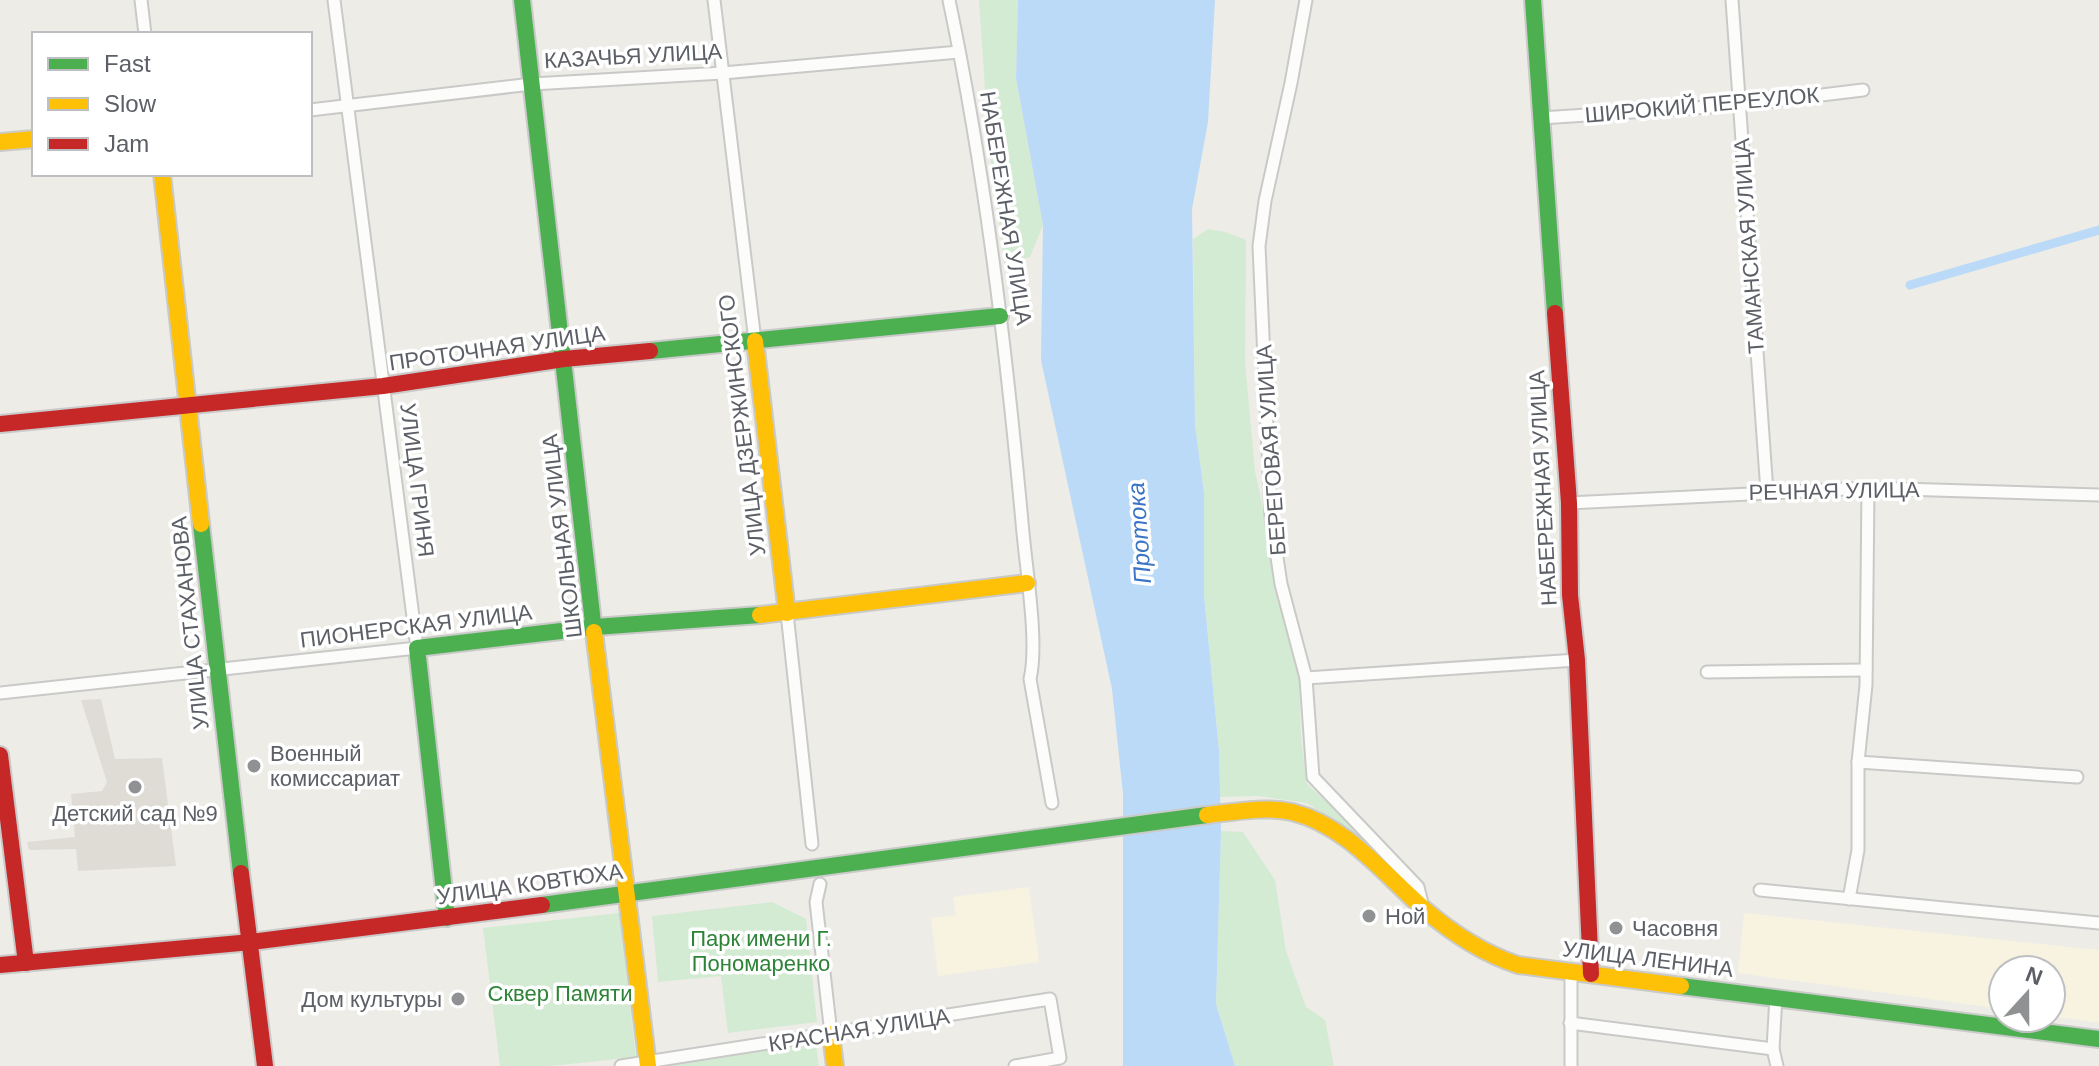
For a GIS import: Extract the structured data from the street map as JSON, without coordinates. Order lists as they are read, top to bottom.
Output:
{
  "streets": {
    "street": [
      "КАЗАЧЬЯ УЛИЦА",
      "ШИРОКИЙ ПЕРЕУЛОК",
      "НАБЕРЕЖНАЯ УЛИЦА",
      "ТАМАНСКАЯ УЛИЦА",
      "ПРОТОЧНАЯ УЛИЦА",
      "УЛИЦА ДЗЕРЖИНСКОГО",
      "БЕРЕГОВАЯ УЛИЦА",
      "УЛИЦА ГРИНЯ",
      "РЕЧНАЯ УЛИЦА",
      "ШКОЛЬНАЯ УЛИЦА",
      "УЛИЦА СТАХАНОВА",
      "ПИОНЕРСКАЯ УЛИЦА",
      "УЛИЦА КОВТЮХА",
      "УЛИЦА ЛЕНИНА",
      "КРАСНАЯ УЛИЦА"
    ]
  },
  "crossings": [
    ["КАЗАЧЬЯ УЛИЦА", "НАБЕРЕЖНАЯ УЛИЦА"],
    ["КАЗАЧЬЯ УЛИЦА", "УЛИЦА ДЗЕРЖИНСКОГО"],
    ["КАЗАЧЬЯ УЛИЦА", "УЛИЦА ГРИНЯ"],
    ["КАЗАЧЬЯ УЛИЦА", "ШКОЛЬНАЯ УЛИЦА"],
    ["ШИРОКИЙ ПЕРЕУЛОК", "НАБЕРЕЖНАЯ УЛИЦА"],
    ["ШИРОКИЙ ПЕРЕУЛОК", "ТАМАНСКАЯ УЛИЦА"],
    ["НАБЕРЕЖНАЯ УЛИЦА", "ПРОТОЧНАЯ УЛИЦА"],
    ["НАБЕРЕЖНАЯ УЛИЦА", "РЕЧНАЯ УЛИЦА"],
    ["НАБЕРЕЖНАЯ УЛИЦА", "ПИОНЕРСКАЯ УЛИЦА"],
    ["НАБЕРЕЖНАЯ УЛИЦА", "УЛИЦА ЛЕНИНА"],
    ["ТАМАНСКАЯ УЛИЦА", "РЕЧНАЯ УЛИЦА"],
    ["ПРОТОЧНАЯ УЛИЦА", "УЛИЦА ДЗЕРЖИНСКОГО"],
    ["ПРОТОЧНАЯ УЛИЦА", "УЛИЦА ГРИНЯ"],
    ["ПРОТОЧНАЯ УЛИЦА", "ШКОЛЬНАЯ УЛИЦА"],
    ["ПРОТОЧНАЯ УЛИЦА", "УЛИЦА СТАХАНОВА"],
    ["УЛИЦА ДЗЕРЖИНСКОГО", "ПИОНЕРСКАЯ УЛИЦА"],
    ["БЕРЕГОВАЯ УЛИЦА", "УЛИЦА ЛЕНИНА"],
    ["УЛИЦА ГРИНЯ", "ПИОНЕРСКАЯ УЛИЦА"],
    ["УЛИЦА ГРИНЯ", "УЛИЦА КОВТЮХА"],
    ["ШКОЛЬНАЯ УЛИЦА", "ПИОНЕРСКАЯ УЛИЦА"],
    ["ШКОЛЬНАЯ УЛИЦА", "УЛИЦА КОВТЮХА"],
    ["ШКОЛЬНАЯ УЛИЦА", "КРАСНАЯ УЛИЦА"],
    ["УЛИЦА СТАХАНОВА", "ПИОНЕРСКАЯ УЛИЦА"],
    ["УЛИЦА СТАХАНОВА", "УЛИЦА КОВТЮХА"],
    ["УЛИЦА КОВТЮХА", "УЛИЦА ЛЕНИНА"]
  ],
  "water": ["Протока"],
  "parks": ["Парк имени Г. Пономаренко", "Сквер Памяти"],
  "places": [
    "Военный комиссариат",
    "Детский сад №9",
    "Ной",
    "Часовня",
    "Дом культуры"
  ],
  "legend": ["Fast", "Slow", "Jam"],
  "north": "top"
}
